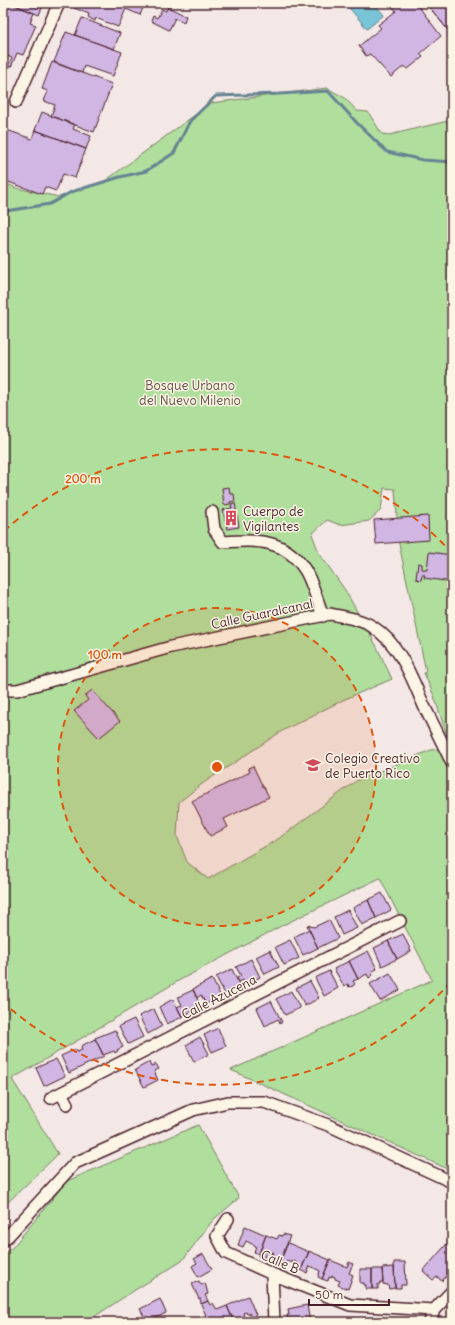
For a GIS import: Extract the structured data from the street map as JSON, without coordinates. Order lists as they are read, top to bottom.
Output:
{
  "streets": {
    "street": ["Calle Guaralcanal", "Calle Azucena", "Calle B"]
  },
  "parks": ["Bosque Urbano del Nuevo Milenio"],
  "places": {
    "building": ["Cuerpo de Vigilantes"],
    "school or university": ["Colegio Creativo de Puerto Rico"]
  },
  "scale_bar": "50 m",
  "rings": ["200 m", "100 m"]
}
